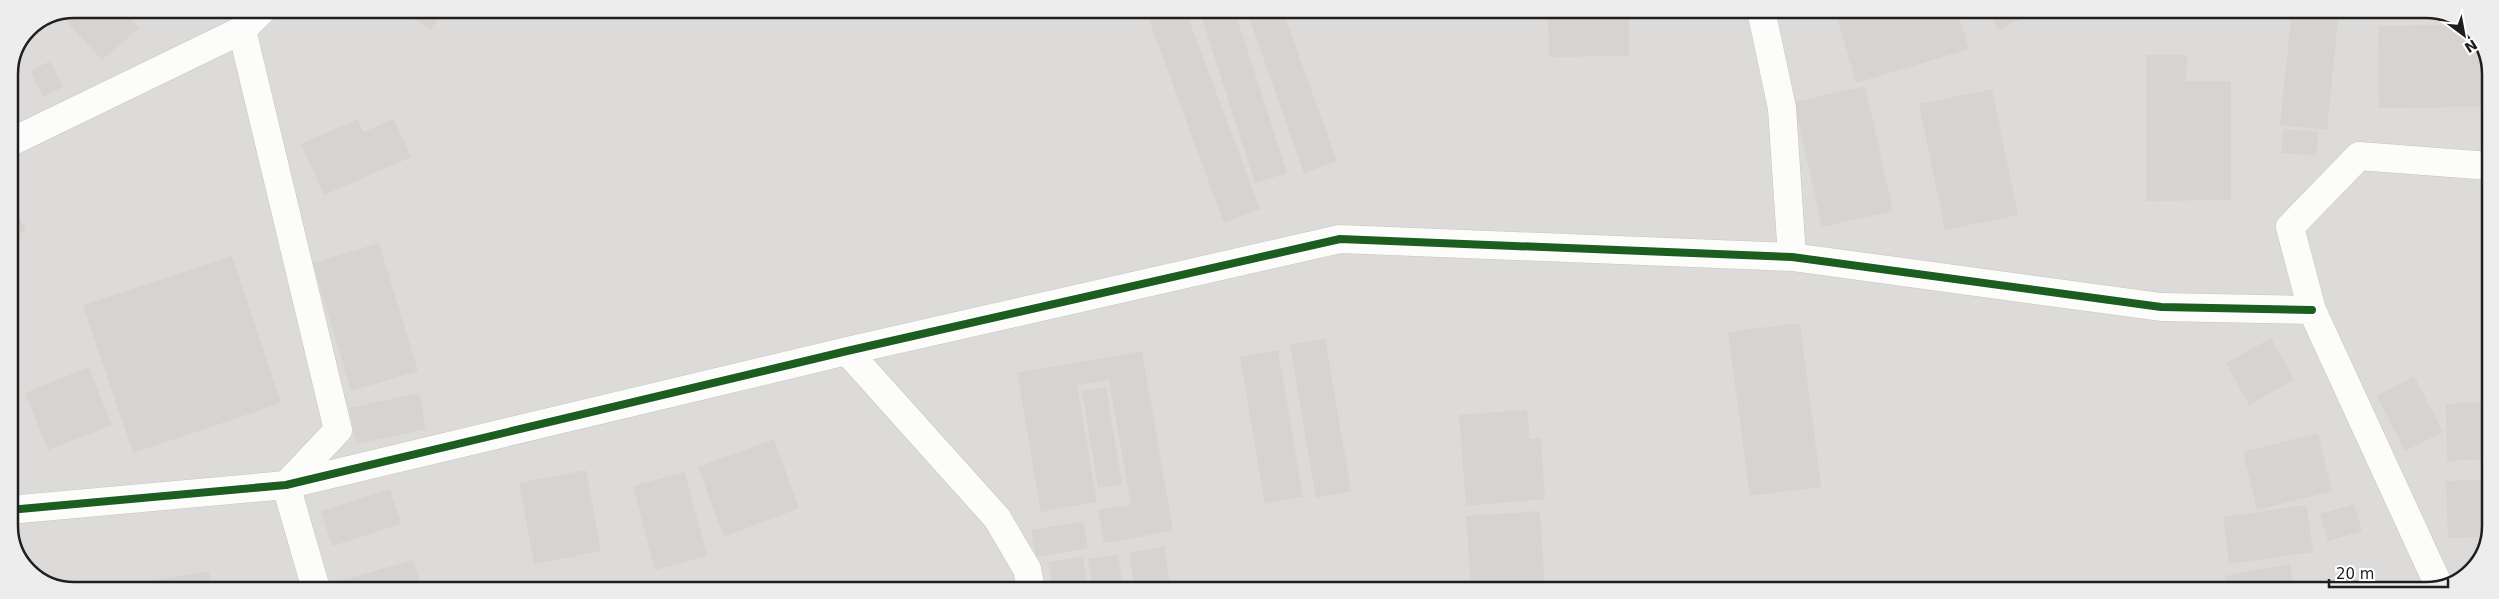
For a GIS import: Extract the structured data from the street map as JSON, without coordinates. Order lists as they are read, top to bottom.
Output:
{
  "scale_bar": "20 m",
  "north": "bottom right"
}
